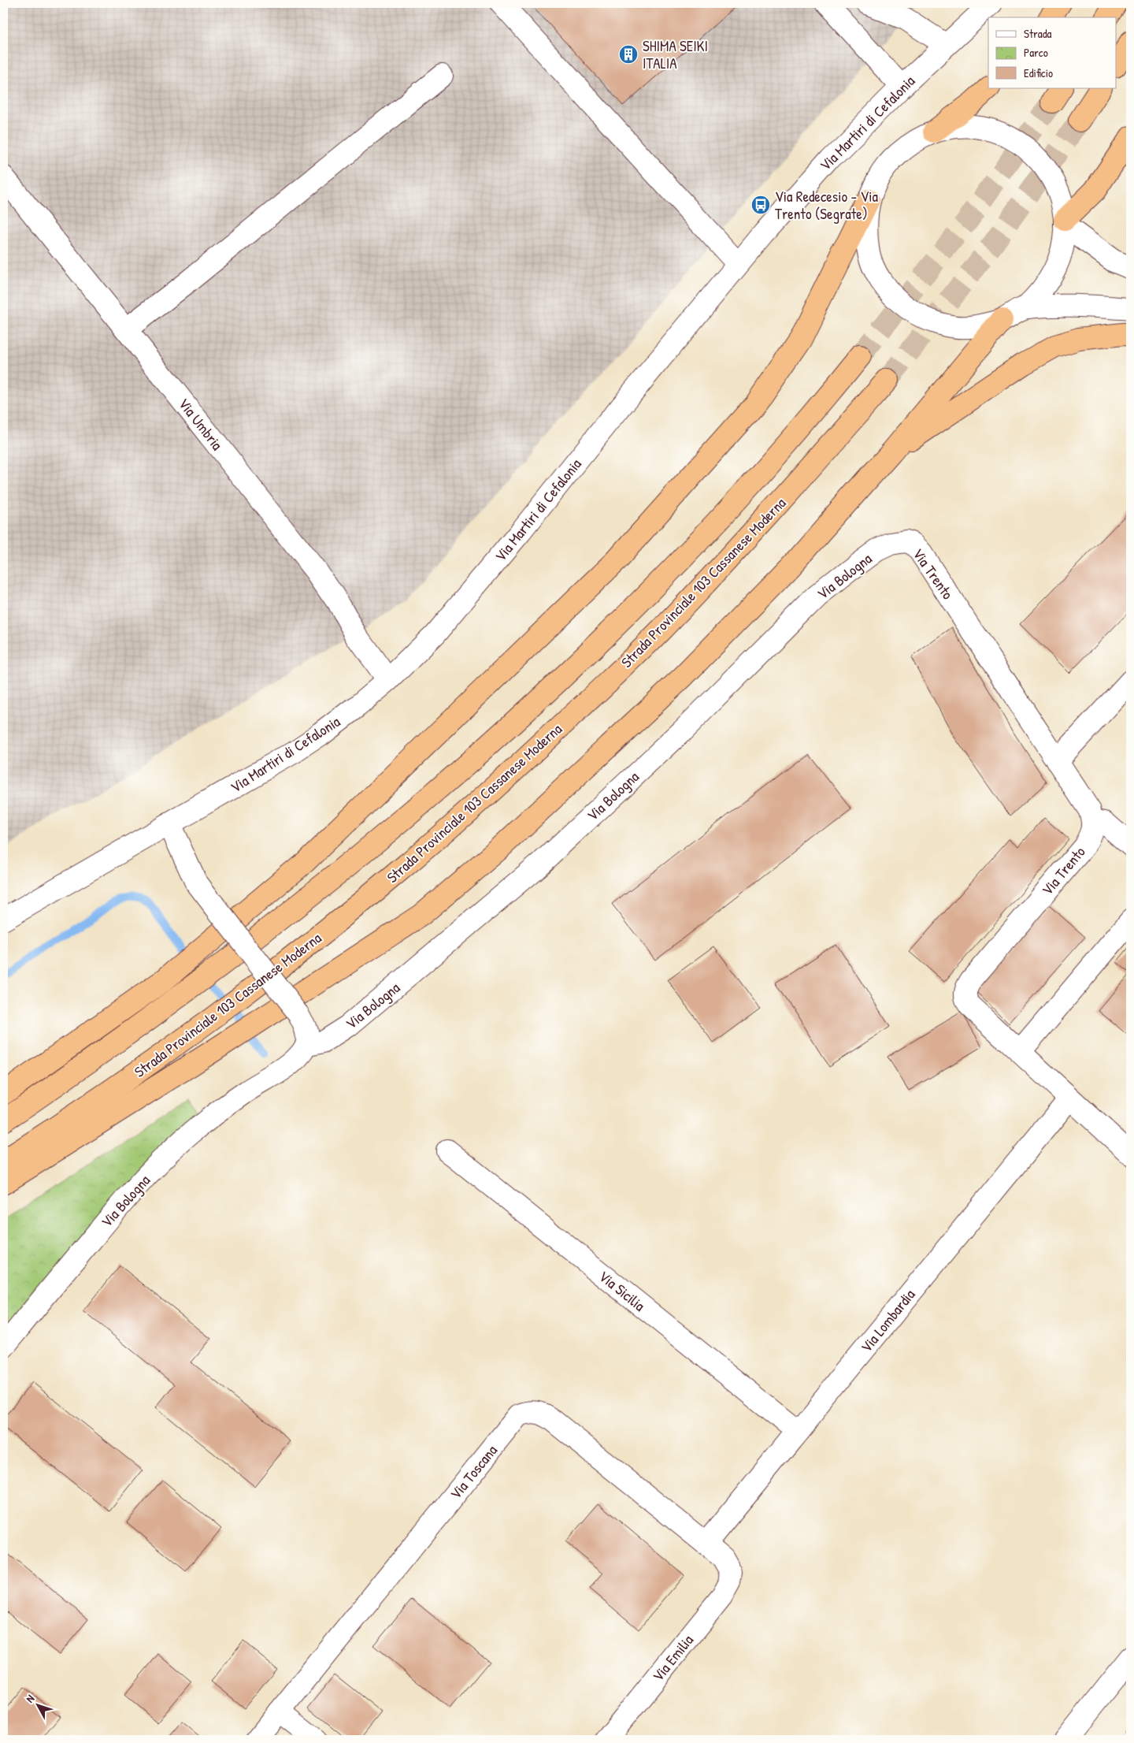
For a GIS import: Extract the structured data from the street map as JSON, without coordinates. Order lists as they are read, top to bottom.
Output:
{
  "streets": {
    "highway": ["Strada Provinciale 103 Cassanese Moderna"],
    "street": [
      "Via Martiri di Cefalonia",
      "Via Umbria",
      "Via Trento",
      "Via Bologna",
      "Via Sicilia",
      "Via Lombardia",
      "Via Toscana",
      "Via Emilia"
    ]
  },
  "crossings": [
    ["Via Martiri di Cefalonia", "Via Umbria"],
    ["Via Trento", "Via Bologna"],
    ["Via Trento", "Via Lombardia"],
    ["Via Sicilia", "Via Lombardia"],
    ["Via Lombardia", "Via Toscana"],
    ["Via Toscana", "Via Emilia"]
  ],
  "places": {
    "building": ["SHIMA SEIKI ITALIA"],
    "bus stop": ["Via Redecesio - Via Trento (Segrate)"]
  },
  "legend": ["Strada", "Parco", "Edificio"],
  "north": "top left"
}
